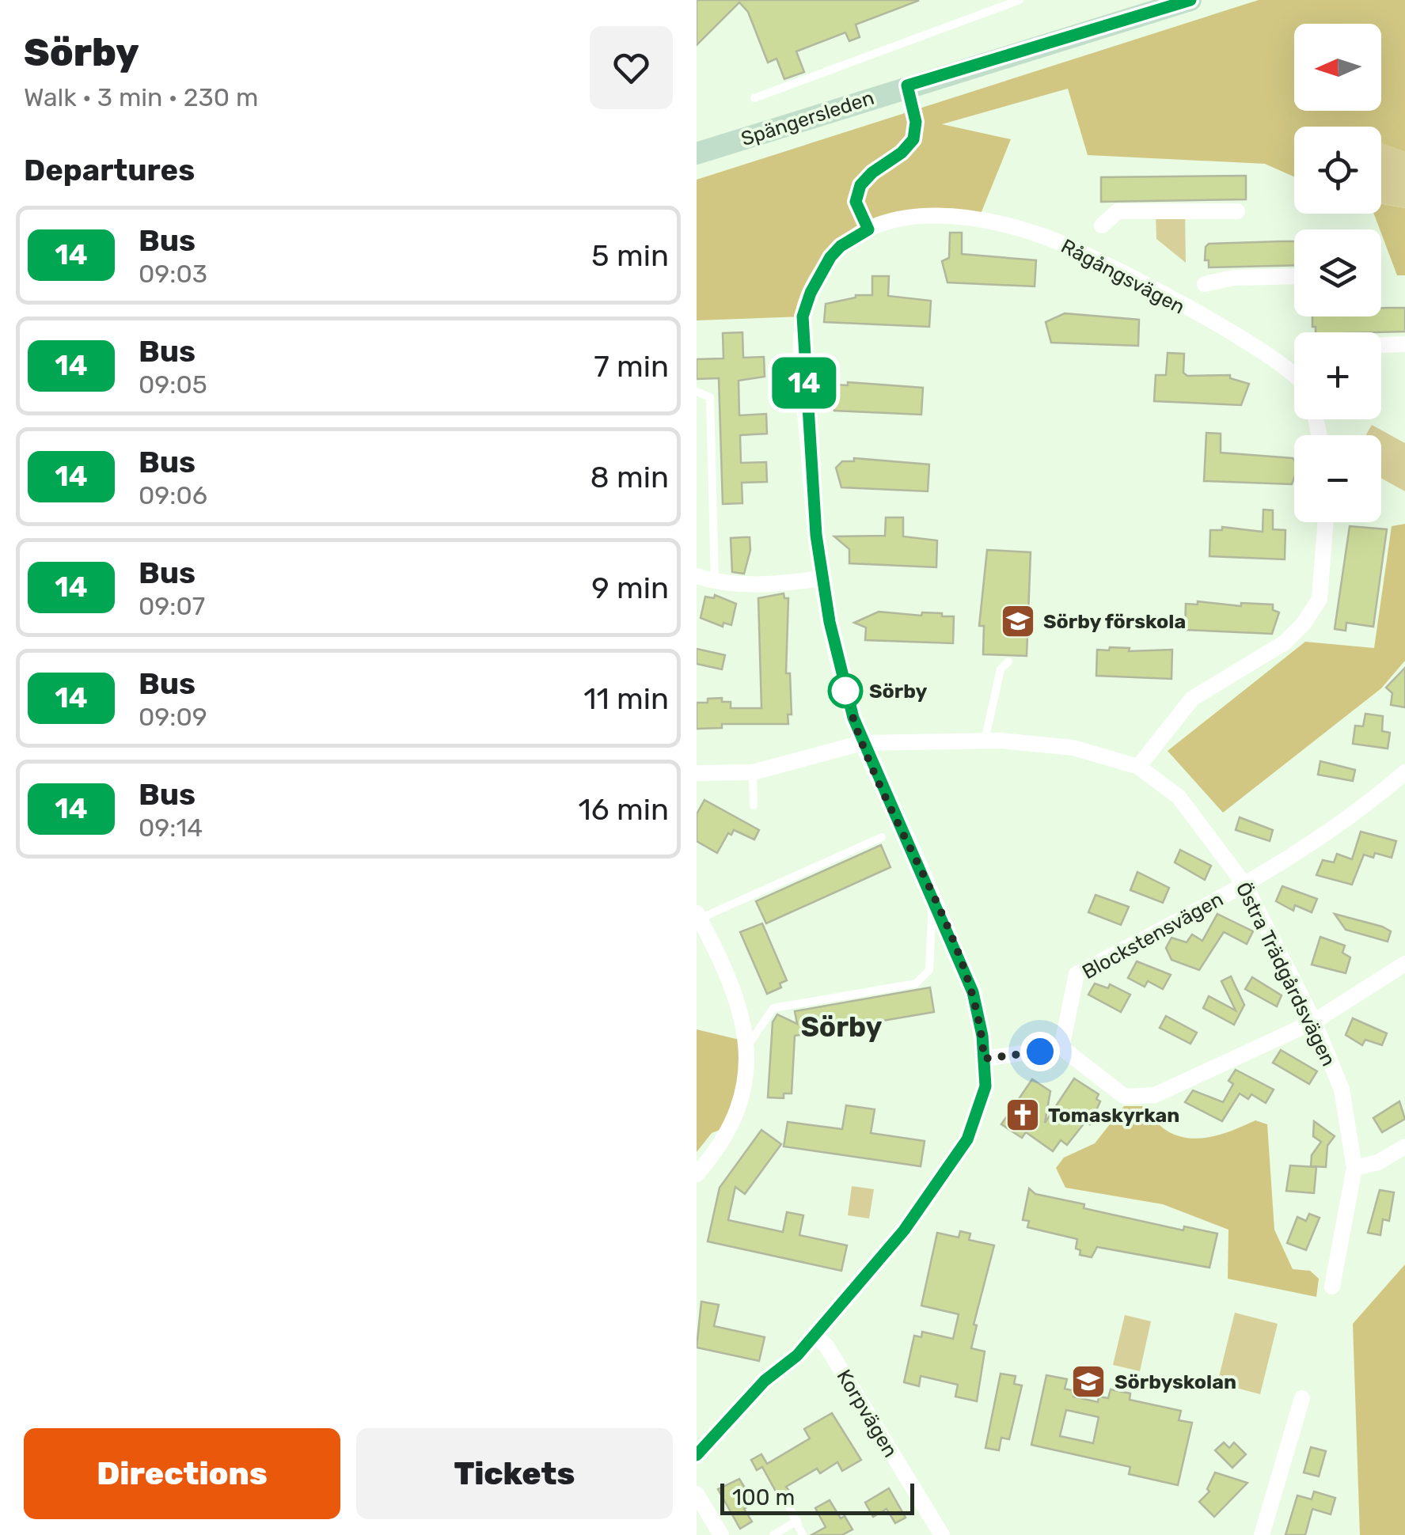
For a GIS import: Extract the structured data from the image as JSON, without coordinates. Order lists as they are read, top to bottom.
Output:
{
  "streets": {
    "main road": ["Spängersleden"],
    "street": [
      "Rågångsvägen",
      "Blockstensvägen",
      "Östra Trädgårdsvägen",
      "Korpvägen"
    ]
  },
  "crossings": [
    ["Rågångsvägen", "Östra Trädgårdsvägen"],
    ["Rågångsvägen", "Korpvägen"],
    ["Blockstensvägen", "Östra Trädgårdsvägen"]
  ],
  "districts": ["Sörby"],
  "places": {
    "school or university": ["Sörby förskola", "Sörbyskolan"],
    "other": ["Sörby"],
    "church": ["Tomaskyrkan"]
  },
  "lines": ["bus line 14"],
  "scale_bar": "100 m",
  "north": "left",
  "page": {
    "heading": [
      ["Sörby", "Walk · 3 min · 230 m"],
      "Departures"
    ],
    "on_map": "14",
    "map_buttons": ["+", "−"],
    "list": [
      {
        "mark": "14",
        "name": "Bus",
        "note": "09:03",
        "value": "5 min"
      },
      {
        "mark": "14",
        "name": "Bus",
        "note": "09:05",
        "value": "7 min"
      },
      {
        "mark": "14",
        "name": "Bus",
        "note": "09:06",
        "value": "8 min"
      },
      {
        "mark": "14",
        "name": "Bus",
        "note": "09:07",
        "value": "9 min"
      },
      {
        "mark": "14",
        "name": "Bus",
        "note": "09:09",
        "value": "11 min"
      },
      {
        "mark": "14",
        "name": "Bus",
        "note": "09:14",
        "value": "16 min"
      }
    ],
    "buttons": ["Directions", "Tickets"],
    "scale": "100 m"
  }
}
